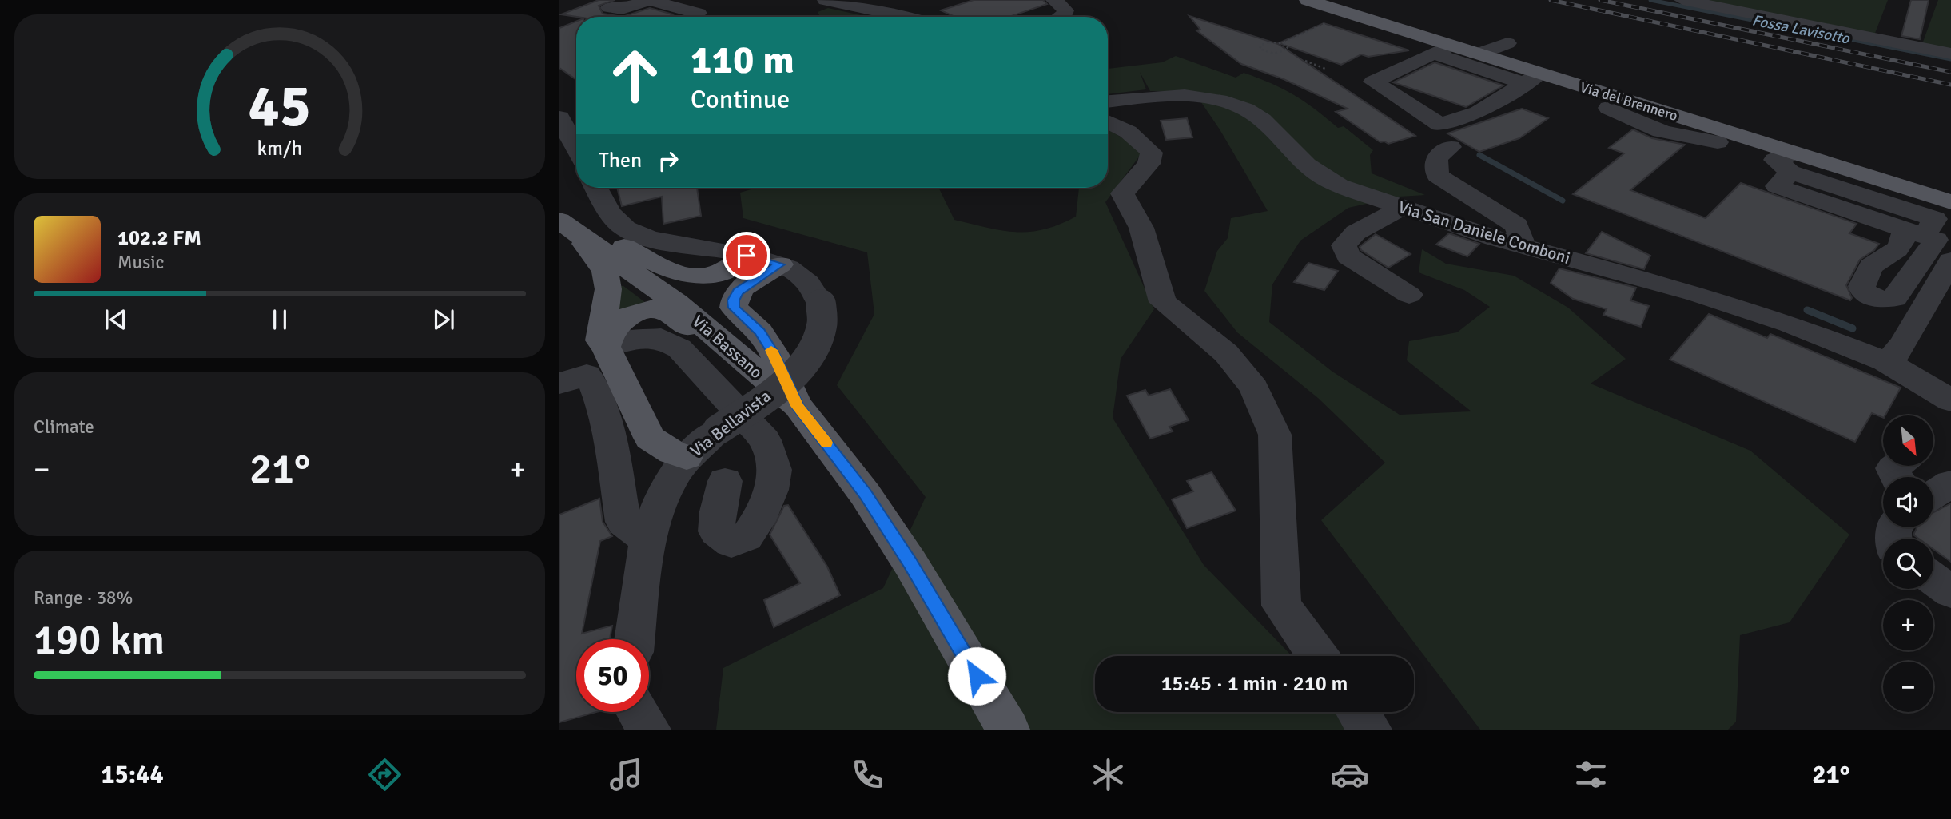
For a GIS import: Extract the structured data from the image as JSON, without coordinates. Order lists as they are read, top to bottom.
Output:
{
  "streets": {
    "main road": ["Via del Brennero", "Via Bassano"],
    "street": ["Via San Daniele Comboni", "Via Bellavista"]
  },
  "crossings": [
    ["Via Bassano", "Via Bellavista"]
  ],
  "water": ["Fossa Lavisotto"],
  "north": "bottom right",
  "page": {
    "turn": ["110 m", "Continue"],
    "then": "Then",
    "song": ["102.2 FM", "Music"],
    "tile": [
      "Climate",
      ["Range · 38%", "190 km"]
    ],
    "map_buttons": ["+", "−"],
    "heat": ["−", "21°", "+"],
    "limit": "50",
    "trip": "15:45 · 1 min · 210 m",
    "tabs": ["15:44", "21°"],
    "gauge": ["45", "km/h"]
  }
}
